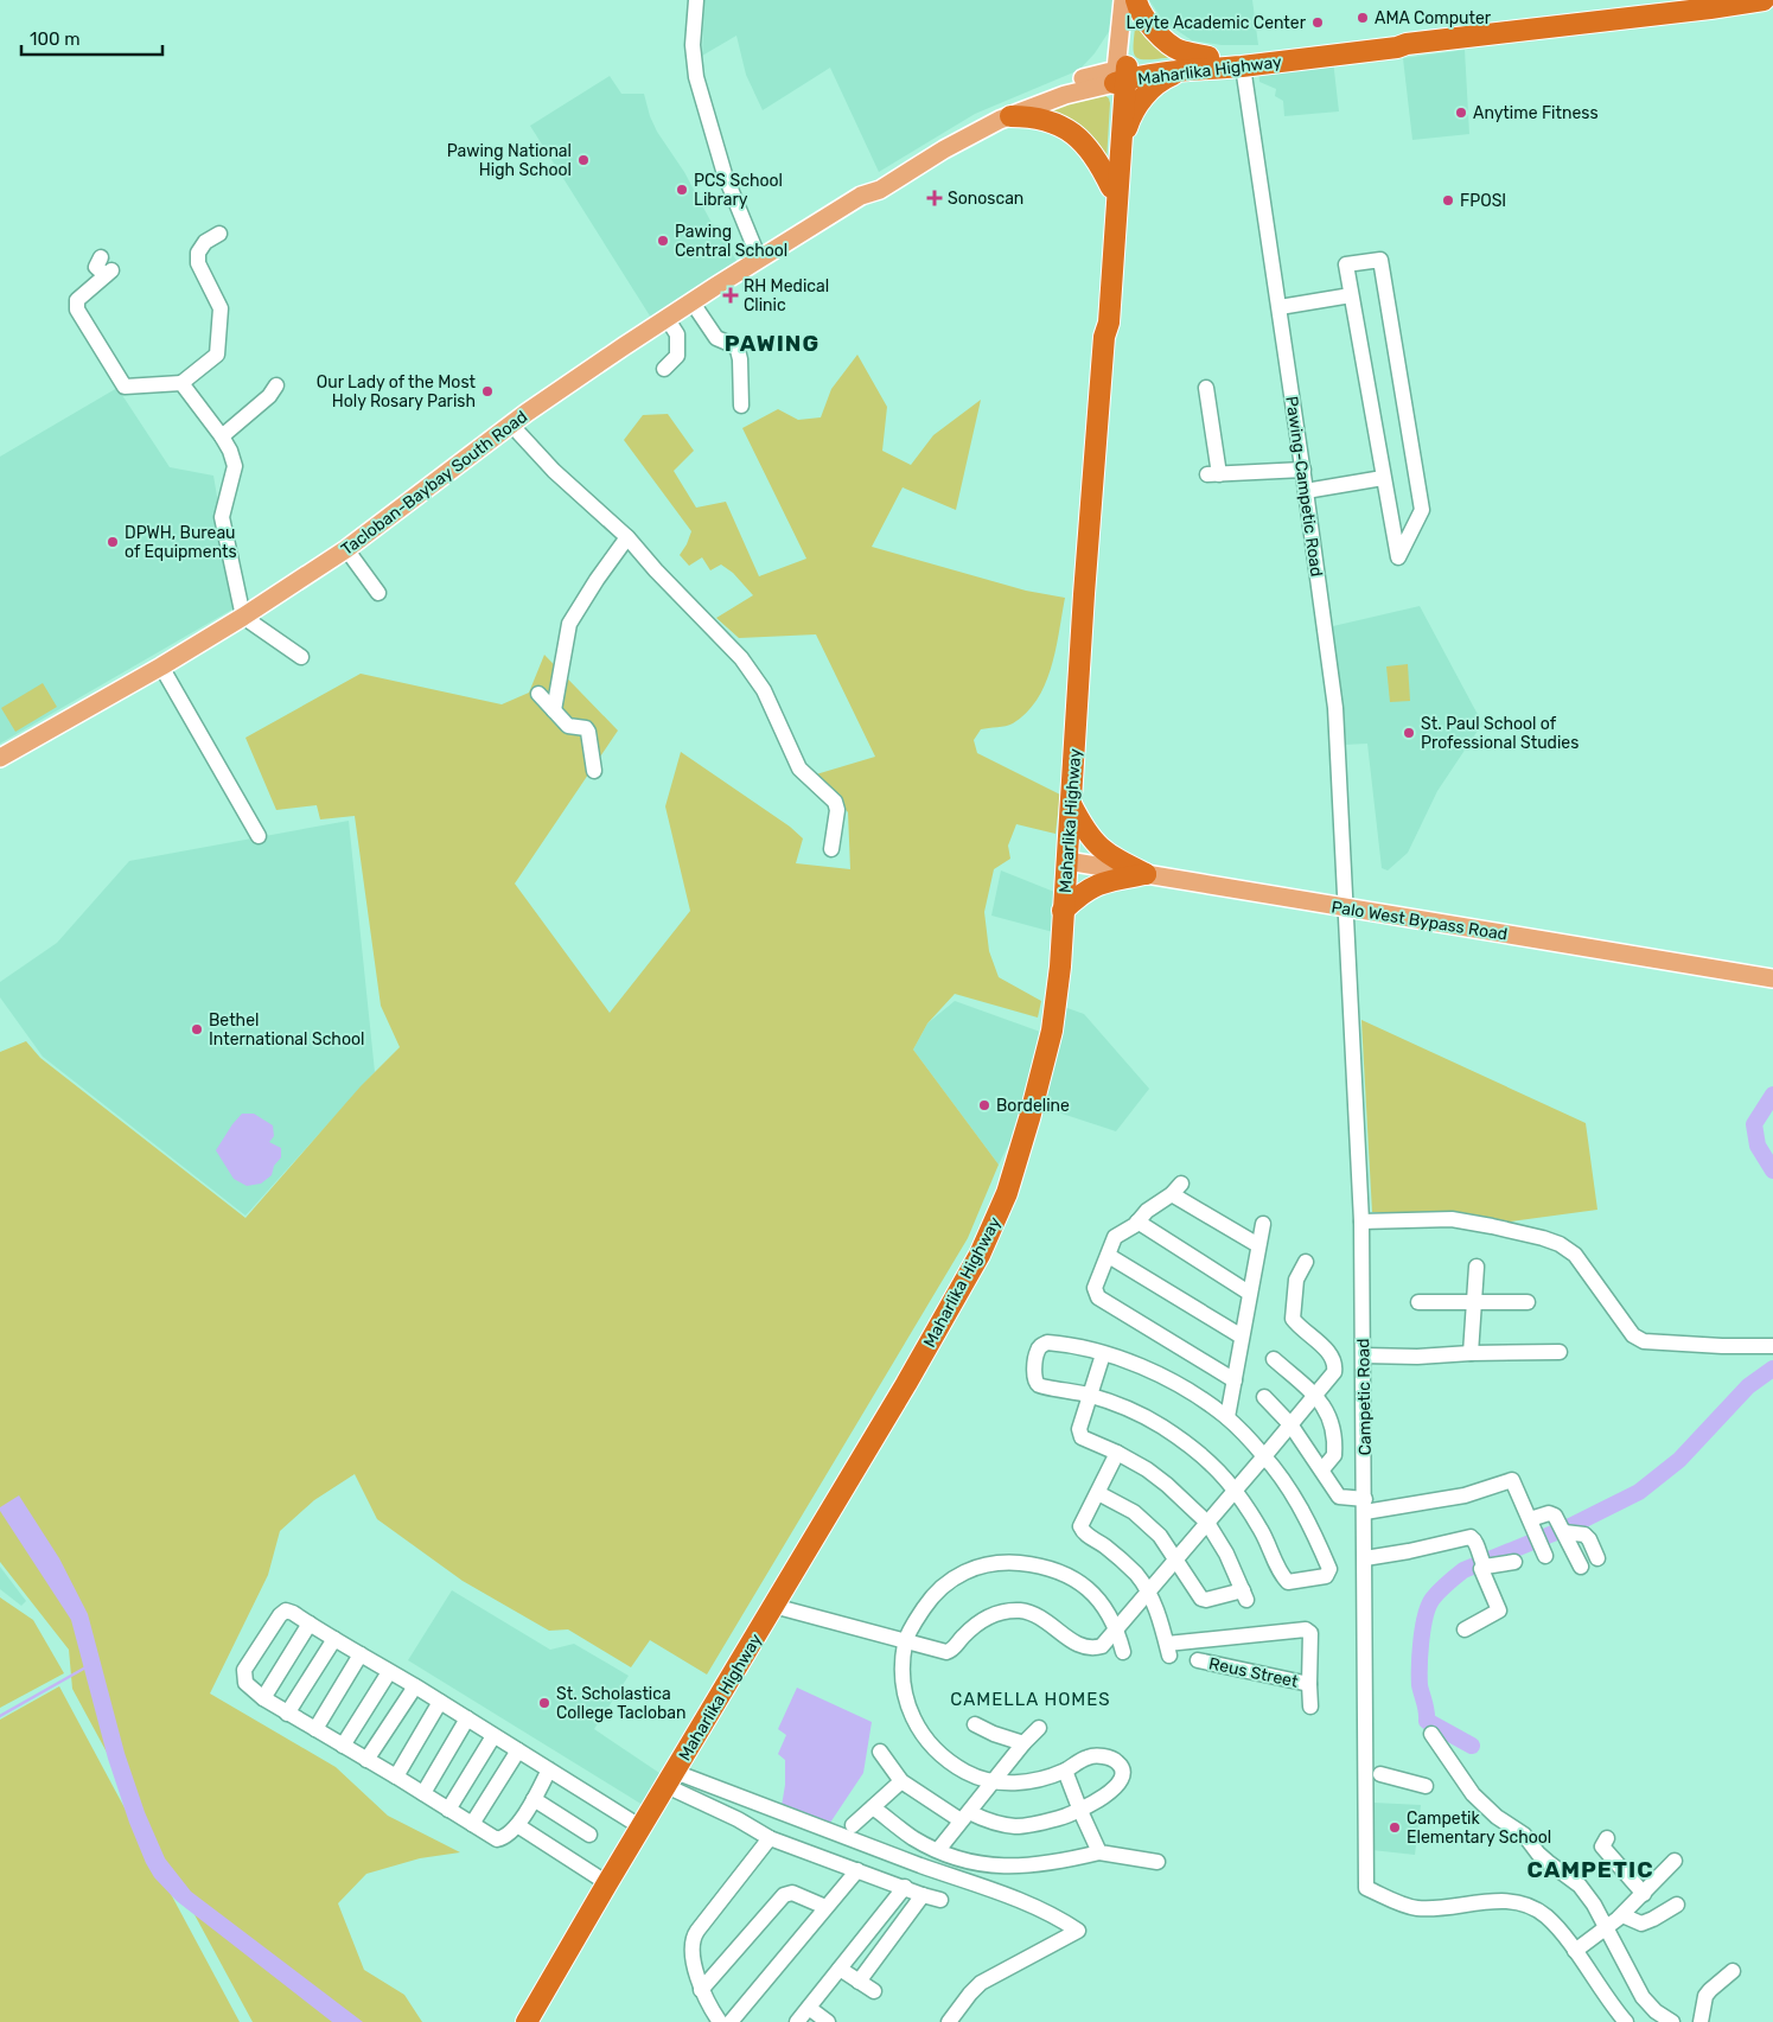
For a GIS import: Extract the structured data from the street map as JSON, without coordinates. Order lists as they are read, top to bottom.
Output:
{
  "streets": {
    "highway": ["Maharlika Highway"],
    "main road": ["Tacloban-Baybay South Road", "Palo West Bypass Road"],
    "street": ["Pawing-Campetic Road", "Campetic Road", "Reus Street"]
  },
  "crossings": [
    ["Maharlika Highway", "Tacloban-Baybay South Road"],
    ["Maharlika Highway", "Pawing-Campetic Road"],
    ["Maharlika Highway", "Palo West Bypass Road"],
    ["Pawing-Campetic Road", "Palo West Bypass Road"],
    ["Pawing-Campetic Road", "Campetic Road"],
    ["Palo West Bypass Road", "Campetic Road"]
  ],
  "districts": ["PAWING", "CAMELLA HOMES", "CAMPETIC"],
  "places": {
    "other": [
      "AMA Computer",
      "Leyte Academic Center",
      "Anytime Fitness",
      "Pawing National High School",
      "PCS School Library",
      "FPOSI",
      "Pawing Central School",
      "Our Lady of the Most Holy Rosary Parish",
      "DPWH, Bureau of Equipments",
      "St. Paul School of Professional Studies",
      "Bethel International School",
      "Bordeline",
      "St. Scholastica College Tacloban",
      "Campetik Elementary School"
    ],
    "health": ["Sonoscan", "RH Medical Clinic"]
  },
  "scale_bar": "100 m"
}
